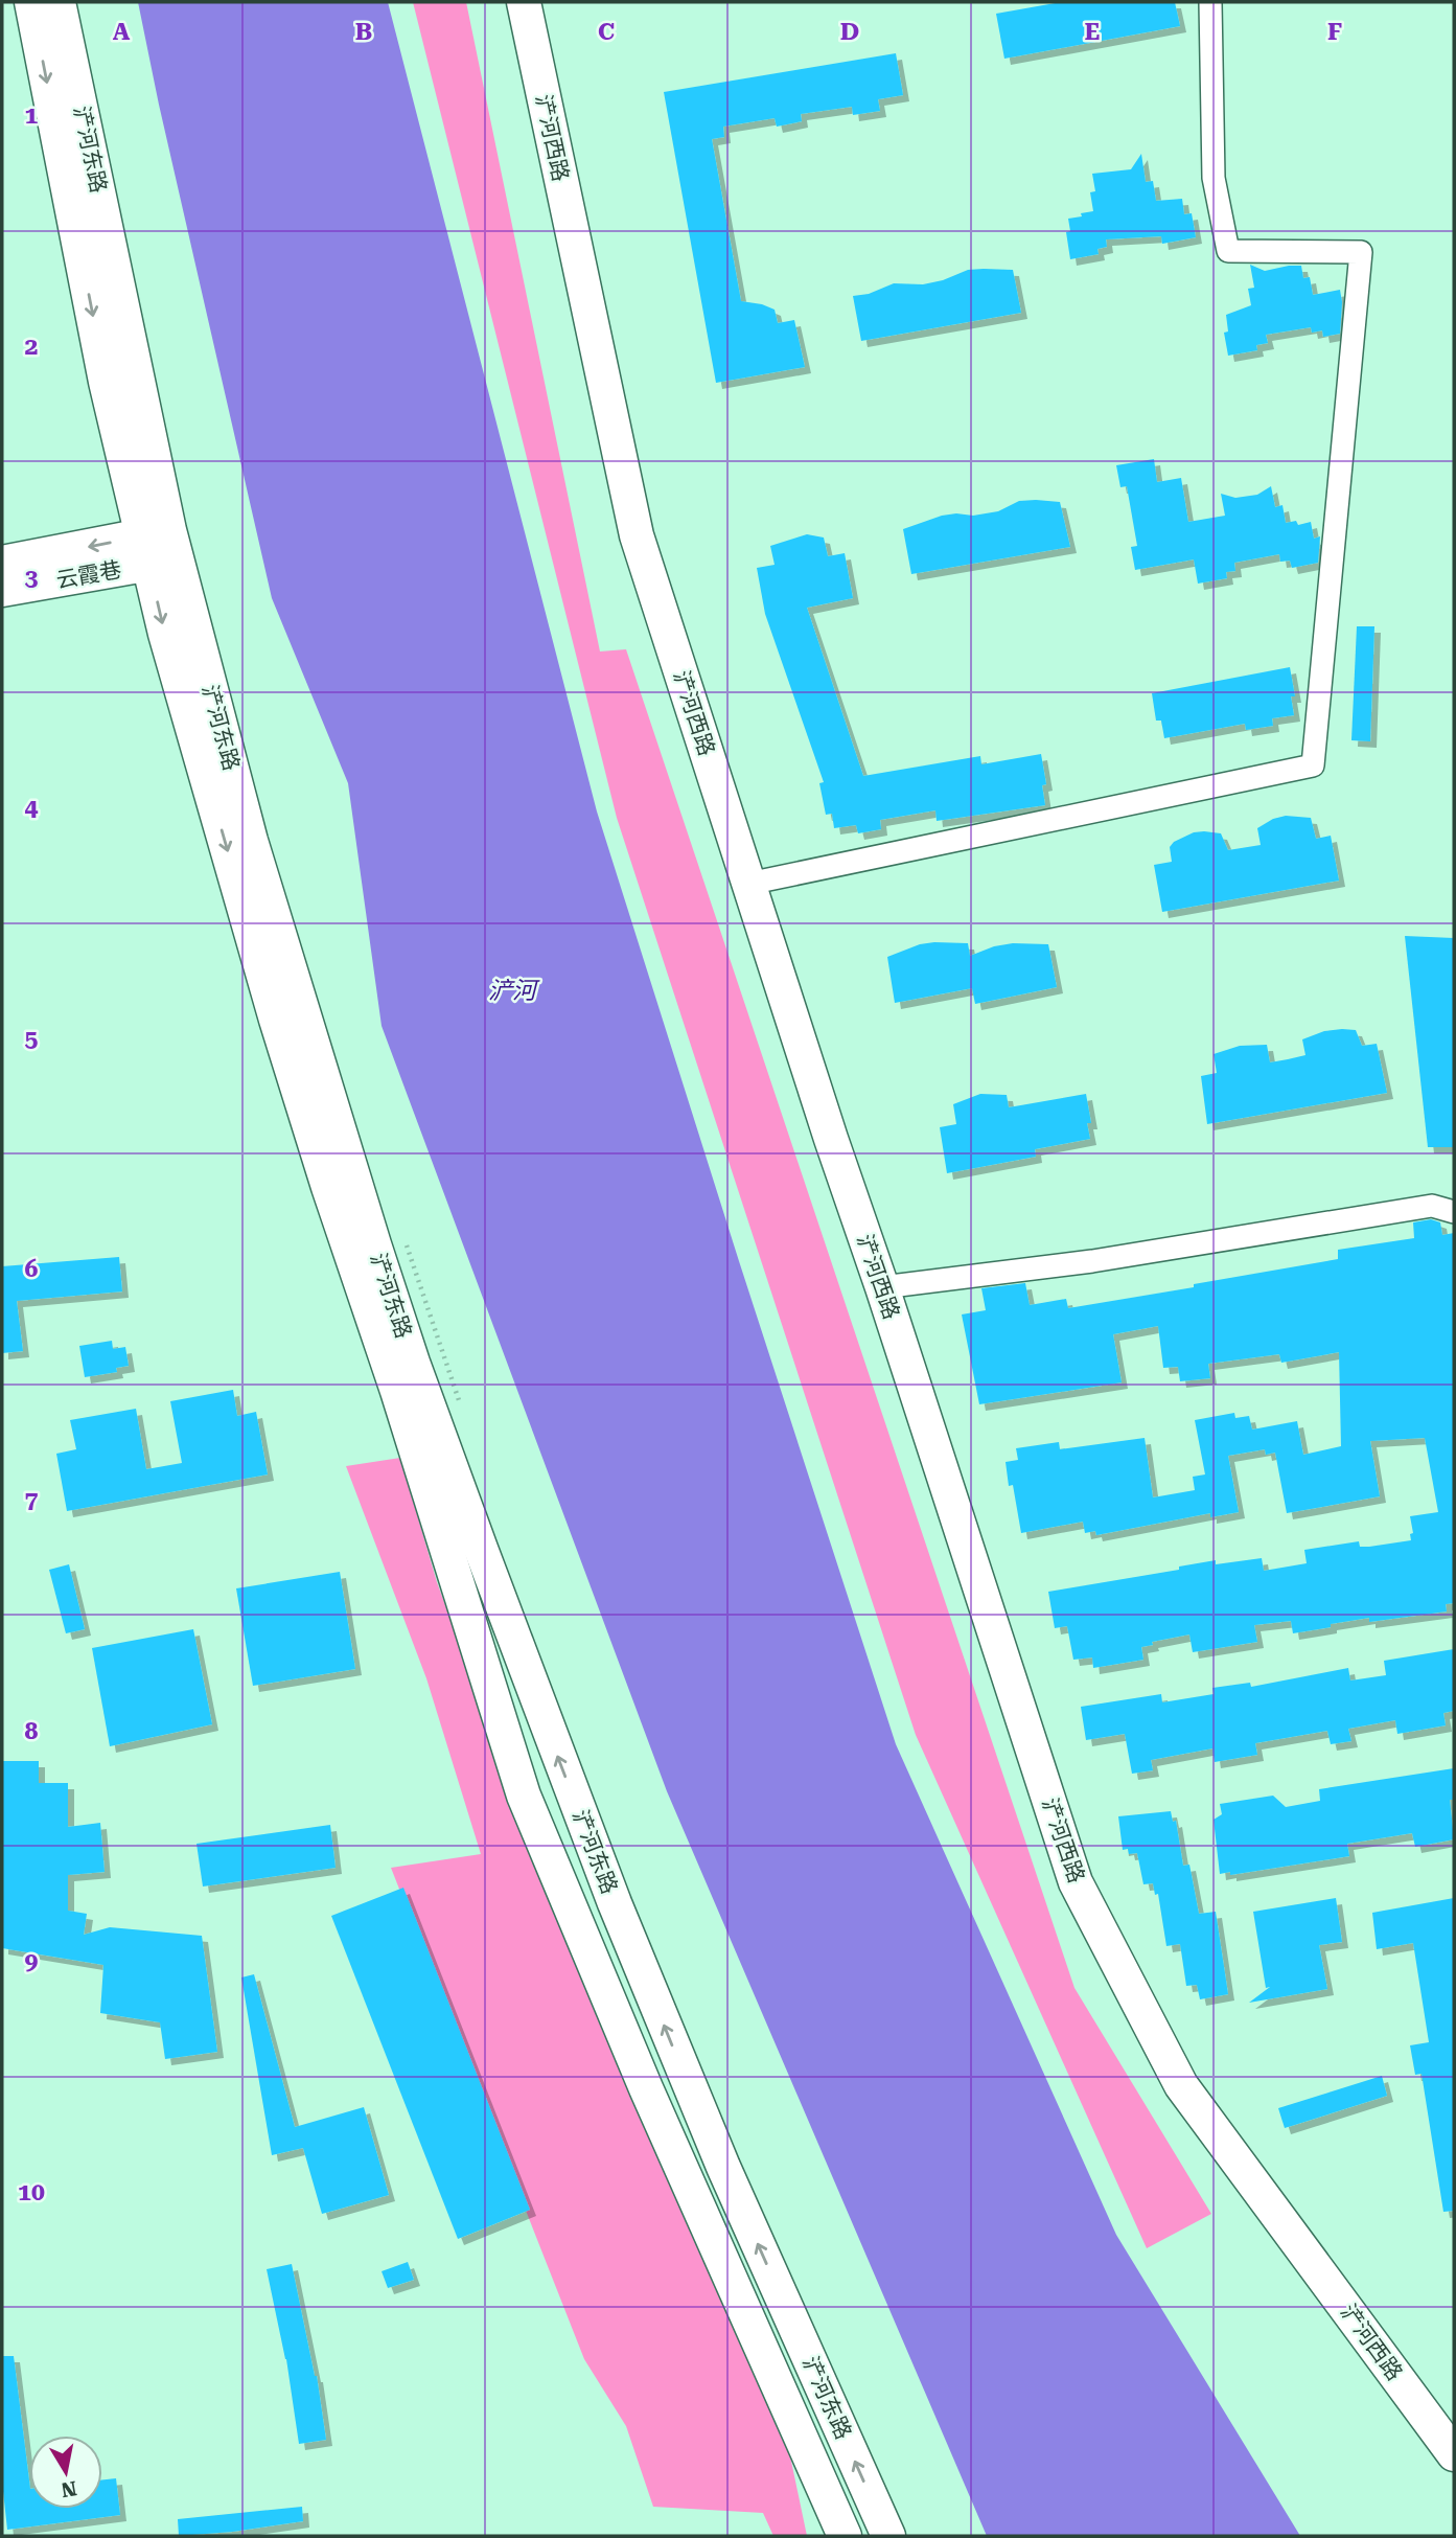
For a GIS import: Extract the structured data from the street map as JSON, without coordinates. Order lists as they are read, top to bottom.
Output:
{
  "streets": {
    "street": ["浐河西路", "浐河东路", "云霞巷"]
  },
  "crossings": [
    ["浐河东路", "云霞巷"]
  ],
  "water": ["浐河"],
  "north": "bottom",
  "grid": {
    "columns": [
      "A",
      "B",
      "C",
      "D",
      "E",
      "F"
    ],
    "rows": [
      "1",
      "2",
      "3",
      "4",
      "5",
      "6",
      "7",
      "8",
      "9",
      "10"
    ]
  }
}
